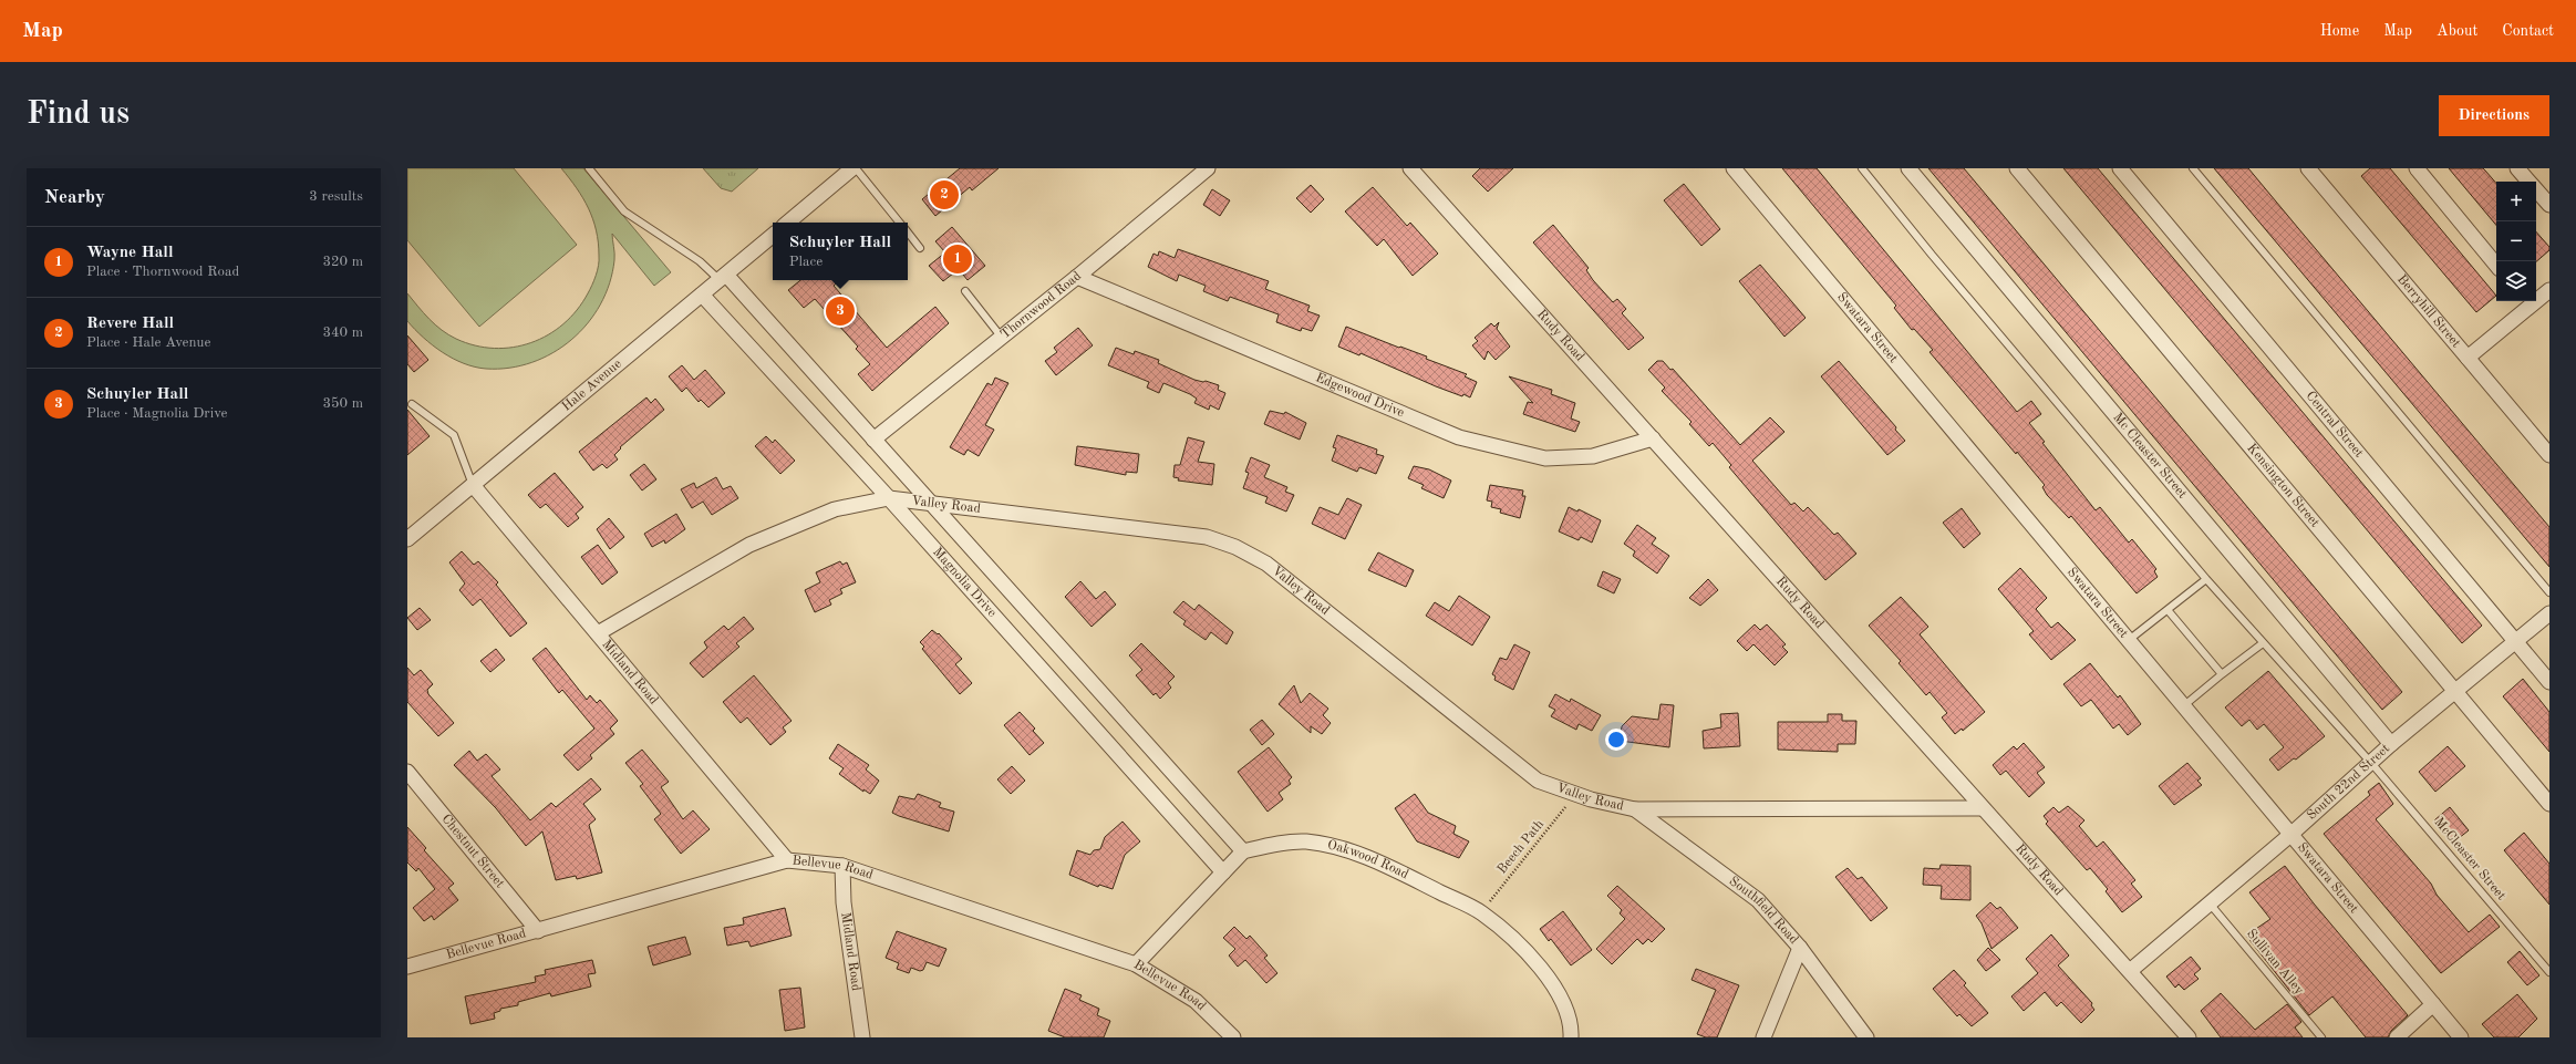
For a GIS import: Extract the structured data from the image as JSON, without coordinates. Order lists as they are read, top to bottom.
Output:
{
  "streets": {
    "street": [
      "Thornwood Road",
      "Berryhill Street",
      "Swatara Street",
      "Rudy Road",
      "Hale Avenue",
      "Edgewood Drive",
      "Central Street",
      "Mc Cleaster Street",
      "Kensington Street",
      "Valley Road",
      "Magnolia Drive",
      "Midland Road",
      "South 22nd Street",
      "Chestnut Street",
      "Oakwood Road",
      "Bellevue Road",
      "Southfield Road"
    ],
    "lane": ["McCleaster Street", "Sullivan Alley"],
    "path": ["Beech Path"]
  },
  "crossings": [
    ["Thornwood Road", "Edgewood Drive"],
    ["Swatara Street", "South 22nd Street"],
    ["Rudy Road", "Edgewood Drive"],
    ["Rudy Road", "Valley Road"],
    ["Rudy Road", "South 22nd Street"],
    ["Hale Avenue", "Magnolia Drive"],
    ["Hale Avenue", "Midland Road"],
    ["Central Street", "South 22nd Street"],
    ["Mc Cleaster Street", "South 22nd Street"],
    ["Kensington Street", "South 22nd Street"],
    ["Valley Road", "Magnolia Drive"],
    ["Valley Road", "Midland Road"],
    ["Valley Road", "Beech Path"],
    ["Valley Road", "Southfield Road"],
    ["Midland Road", "Bellevue Road"],
    ["South 22nd Street", "McCleaster Street"],
    ["South 22nd Street", "Sullivan Alley"],
    ["Beech Path", "Oakwood Road"],
    ["Chestnut Street", "Bellevue Road"]
  ],
  "page": {
    "header": "Map",
    "nav": [
      "Home",
      "Map",
      "About",
      "Contact"
    ],
    "buttons": "Directions",
    "title": "Find us",
    "heading": ["Nearby", "3 results"],
    "pins": ["2", "1", "3"],
    "map_buttons": ["+", "−"],
    "popup": ["Schuyler Hall", "Place"],
    "list": [
      {
        "mark": "1",
        "name": "Wayne Hall",
        "note": "Place · Thornwood Road",
        "value": "320 m"
      },
      {
        "mark": "2",
        "name": "Revere Hall",
        "note": "Place · Hale Avenue",
        "value": "340 m"
      },
      {
        "mark": "3",
        "name": "Schuyler Hall",
        "note": "Place · Magnolia Drive",
        "value": "350 m"
      }
    ]
  }
}
